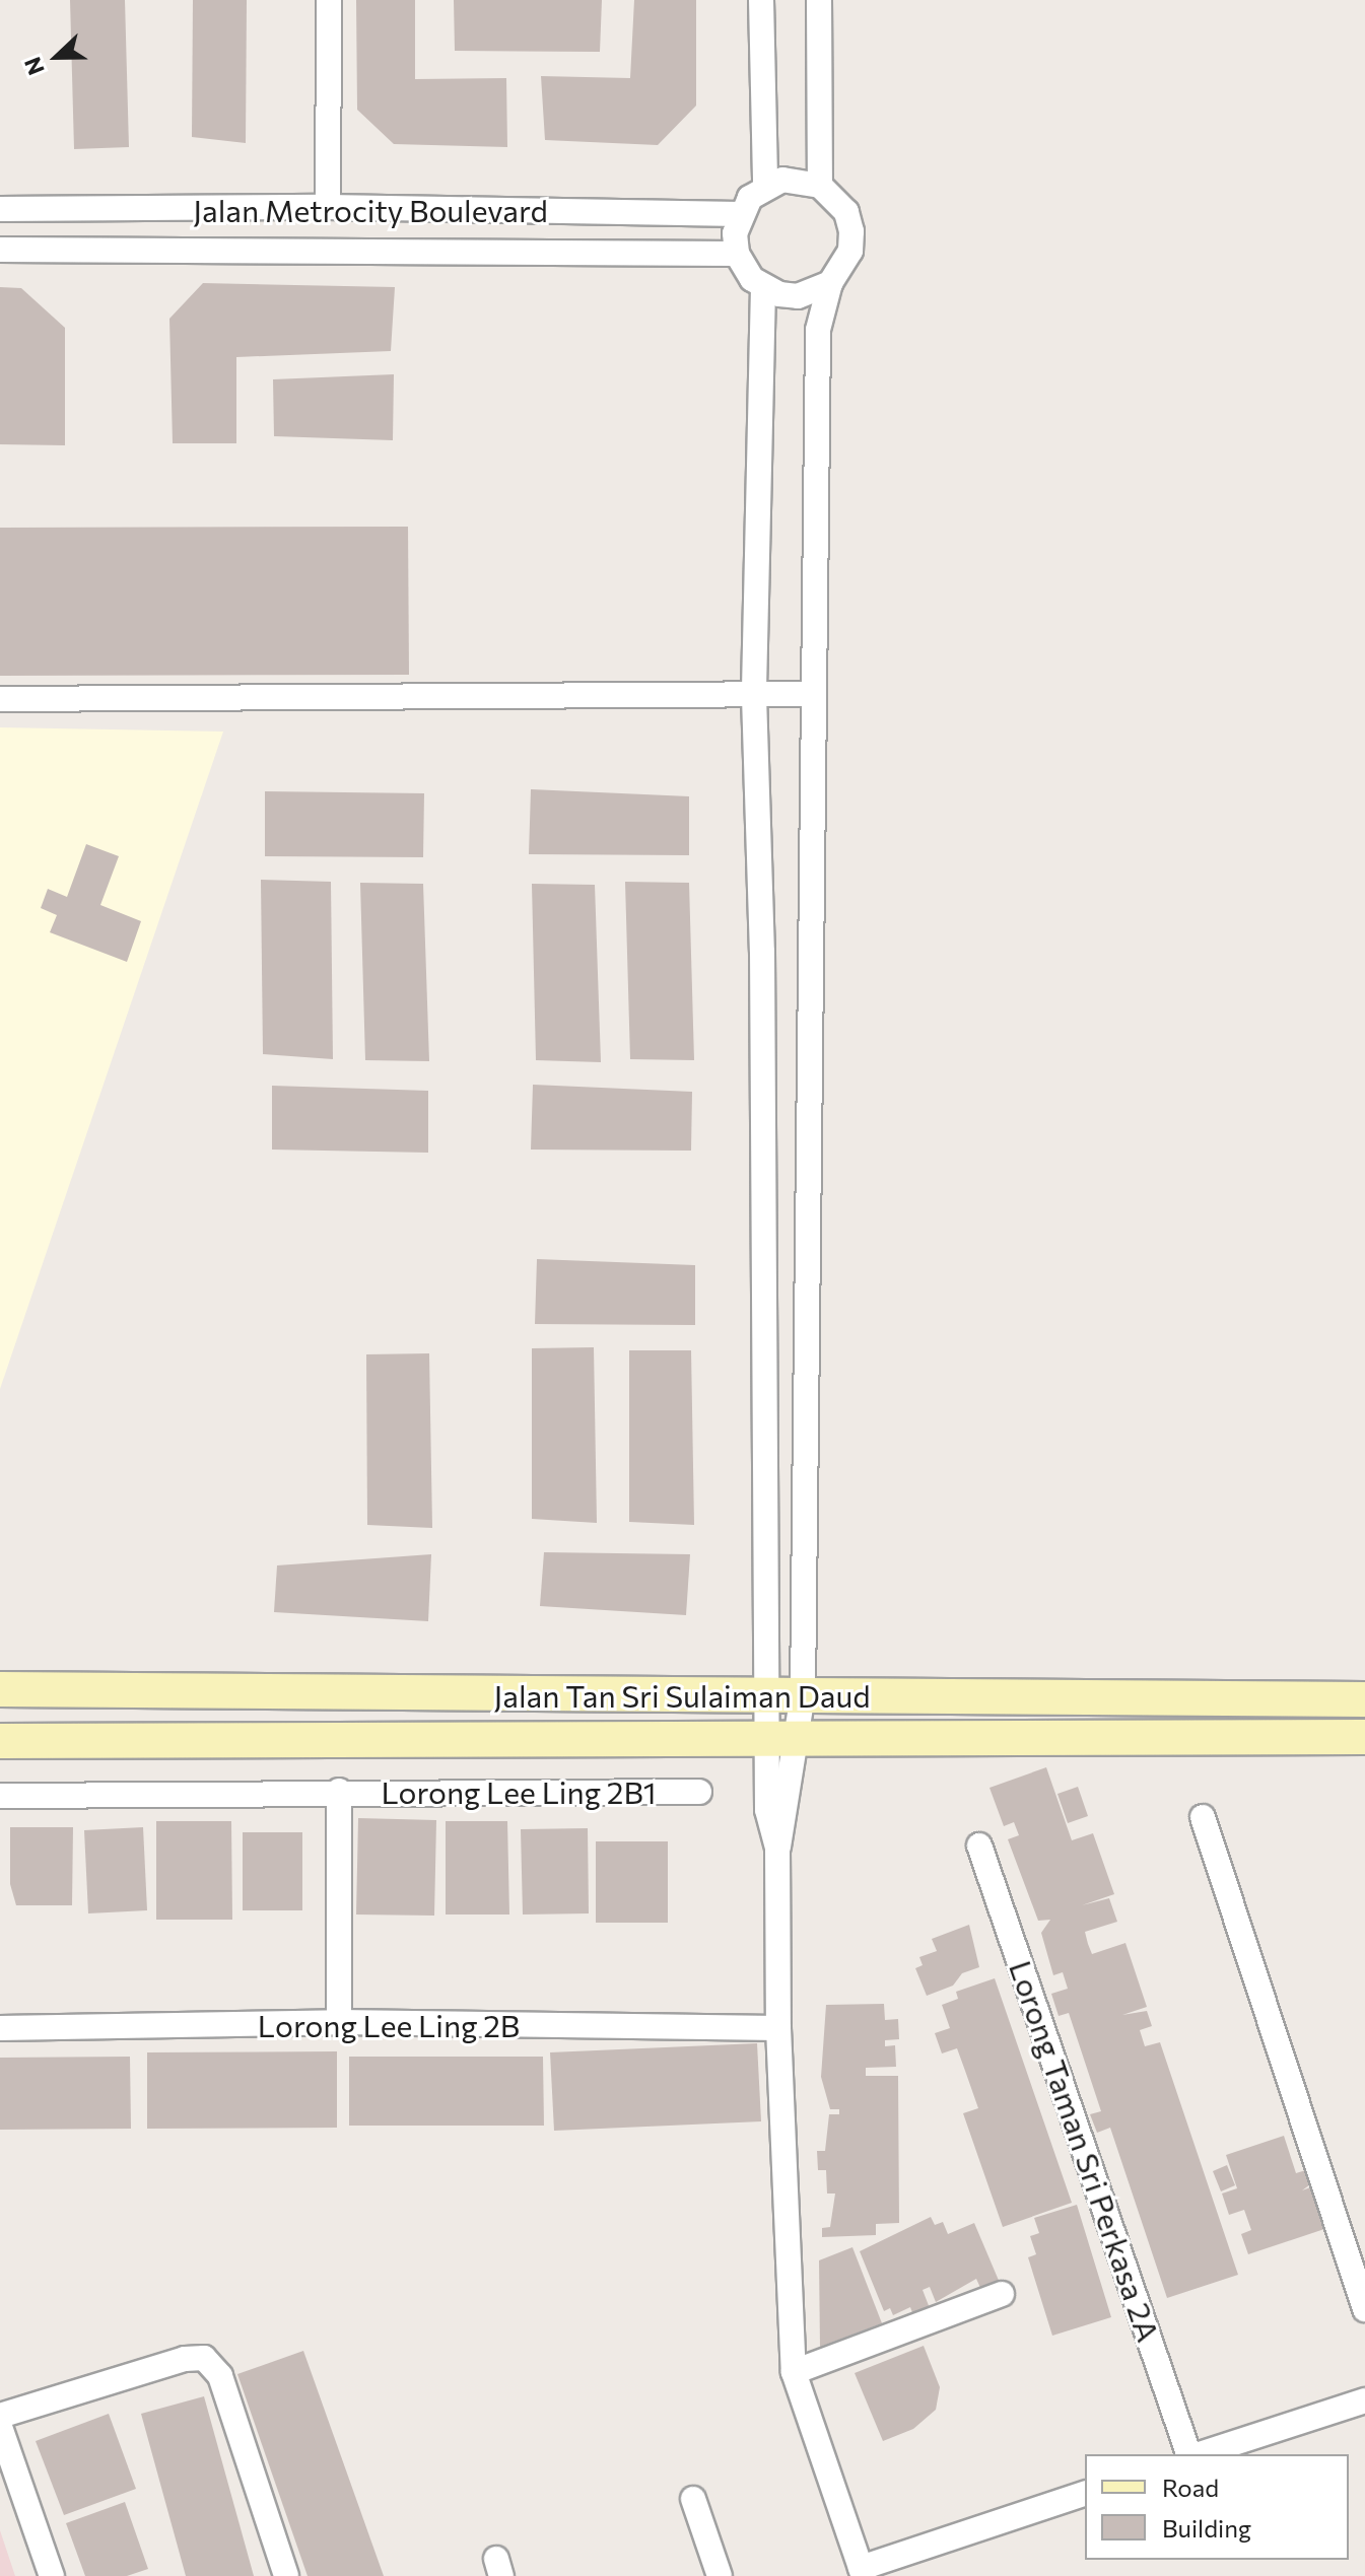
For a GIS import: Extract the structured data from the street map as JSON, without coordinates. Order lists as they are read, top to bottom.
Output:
{
  "streets": {
    "main road": ["Jalan Tan Sri Sulaiman Daud"],
    "street": [
      "Jalan Metrocity Boulevard",
      "Lorong Lee Ling 2B1",
      "Lorong Lee Ling 2B",
      "Lorong Taman Sri Perkasa 2A"
    ]
  },
  "crossings": [
    ["Lorong Lee Ling 2B1", "Lorong Lee Ling 2B"]
  ],
  "legend": ["Road", "Building"],
  "north": "left"
}
